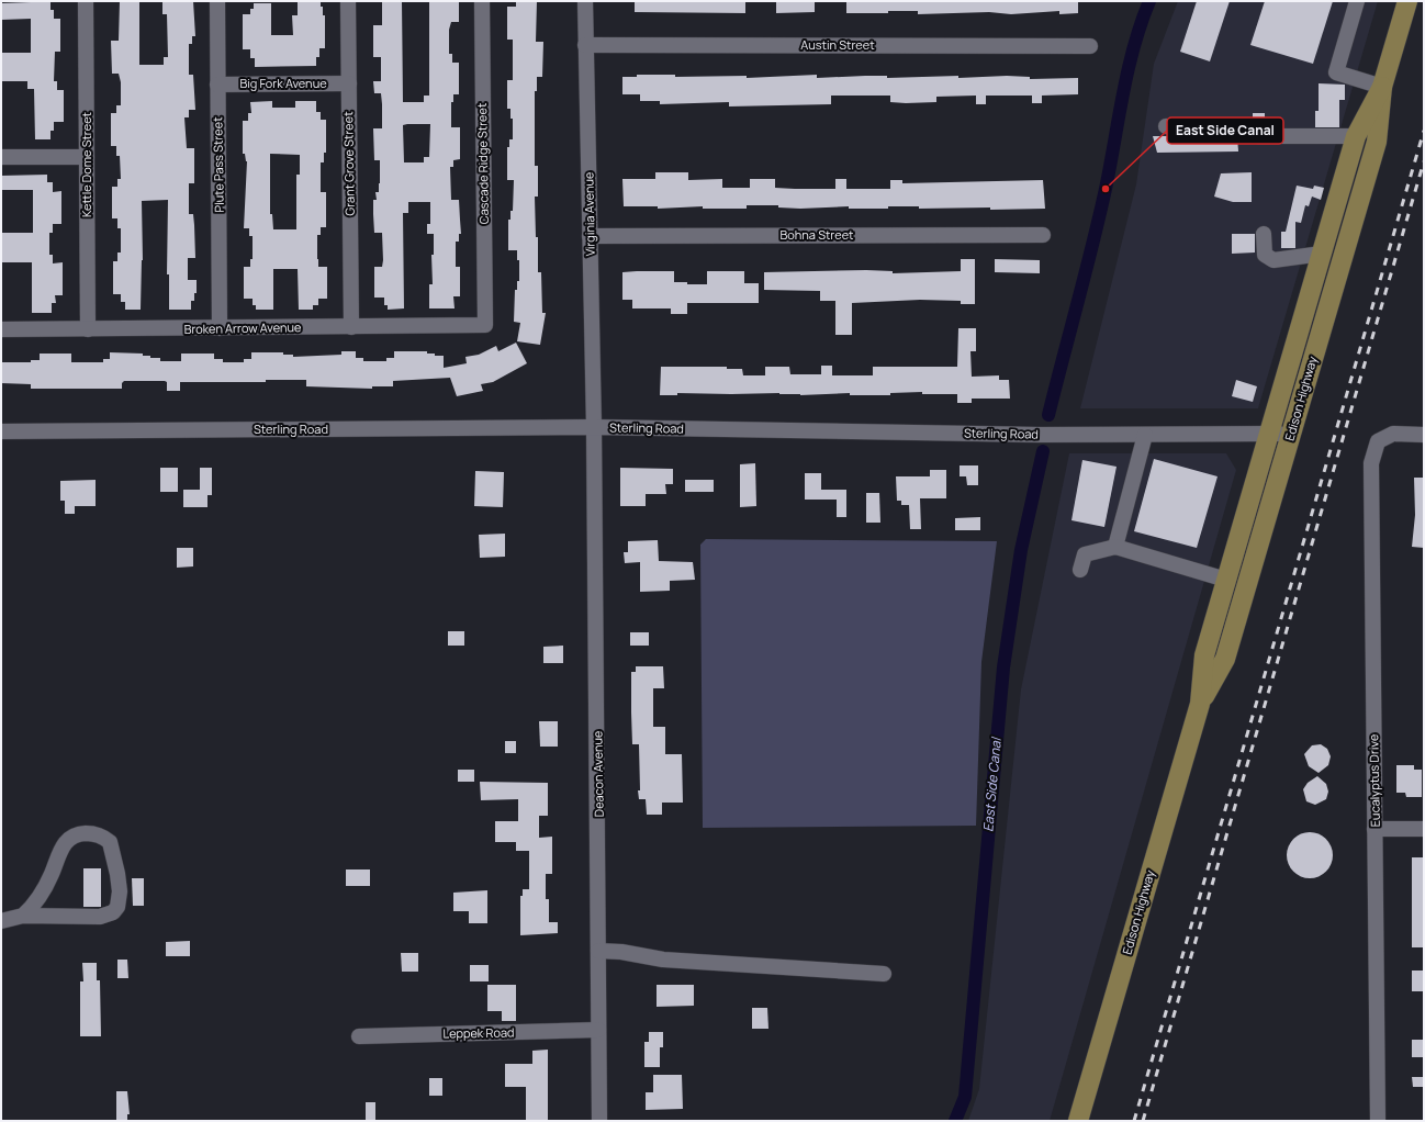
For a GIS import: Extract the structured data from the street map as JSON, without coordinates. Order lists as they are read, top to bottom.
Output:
{
  "streets": {
    "main road": ["Edison Highway"],
    "street": [
      "Austin Street",
      "Big Fork Avenue",
      "Grant Grove Street",
      "Cascade Ridge Street",
      "Kettle Dome Street",
      "Plute Pass Street",
      "Virginia Avenue",
      "Bohna Street",
      "Broken Arrow Avenue",
      "Sterling Road",
      "Deacon Avenue",
      "Eucalyptus Drive",
      "Leppek Road"
    ]
  },
  "crossings": [
    ["Austin Street", "Virginia Avenue"],
    ["Big Fork Avenue", "Grant Grove Street"],
    ["Big Fork Avenue", "Plute Pass Street"],
    ["Grant Grove Street", "Broken Arrow Avenue"],
    ["Cascade Ridge Street", "Broken Arrow Avenue"],
    ["Kettle Dome Street", "Broken Arrow Avenue"],
    ["Plute Pass Street", "Broken Arrow Avenue"],
    ["Virginia Avenue", "Bohna Street"],
    ["Virginia Avenue", "Sterling Road"],
    ["Virginia Avenue", "Deacon Avenue"],
    ["Edison Highway", "Sterling Road"],
    ["Sterling Road", "Deacon Avenue"],
    ["Deacon Avenue", "Leppek Road"]
  ],
  "water": ["East Side Canal"],
  "places": ["East Side Canal"]
}
